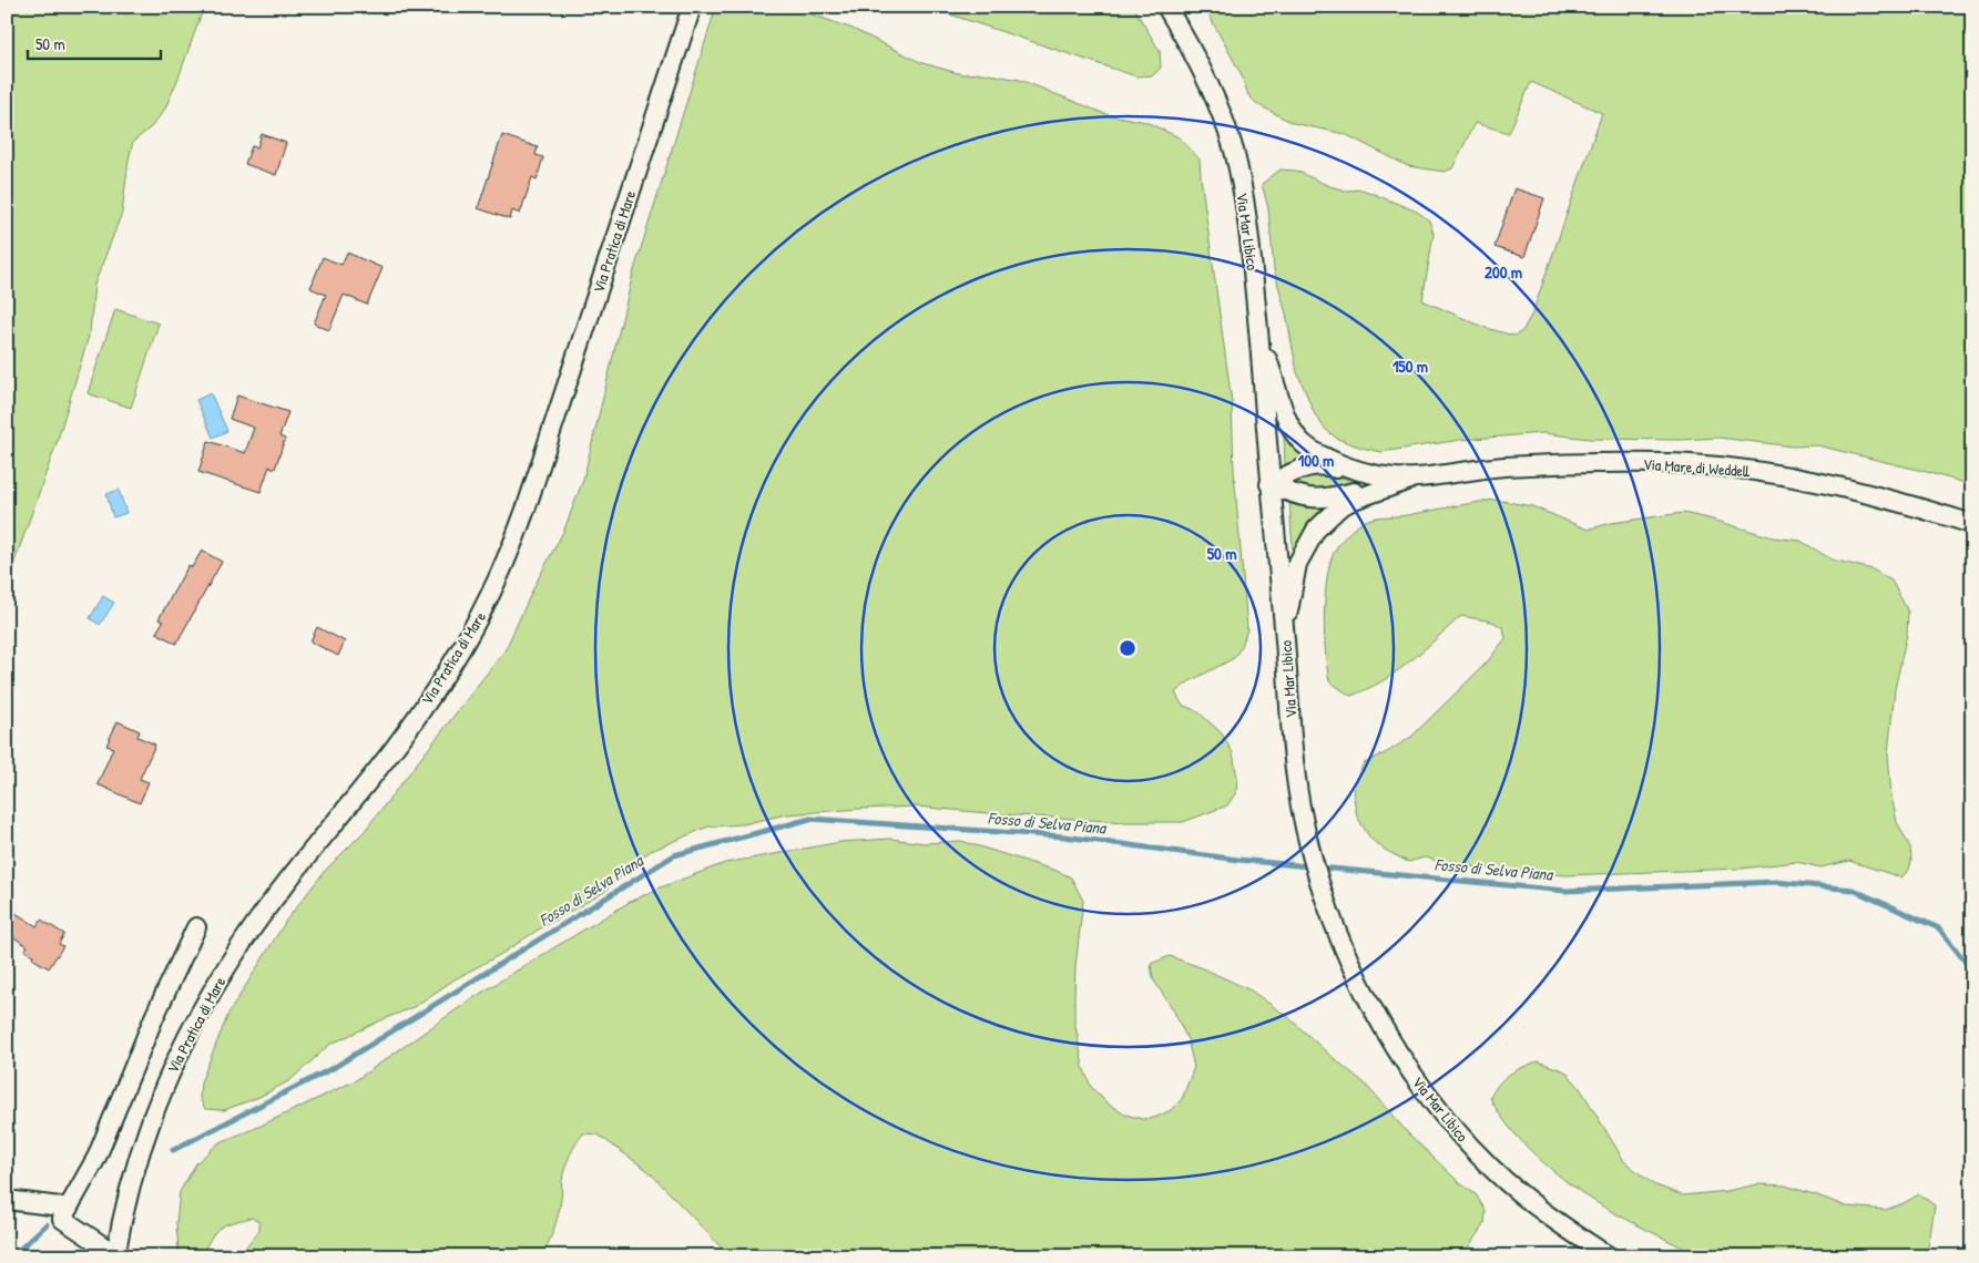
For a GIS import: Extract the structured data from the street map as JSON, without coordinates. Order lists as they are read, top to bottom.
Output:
{
  "streets": {
    "street": ["Via Mar Libico", "Via Pratica di Mare", "Via Mare di Weddell"]
  },
  "crossings": [
    ["Via Mar Libico", "Via Mare di Weddell"]
  ],
  "water": ["Fosso di Selva Piana"],
  "scale_bar": "50 m",
  "rings": [
    "200 m",
    "150 m",
    "100 m",
    "50 m"
  ]
}
